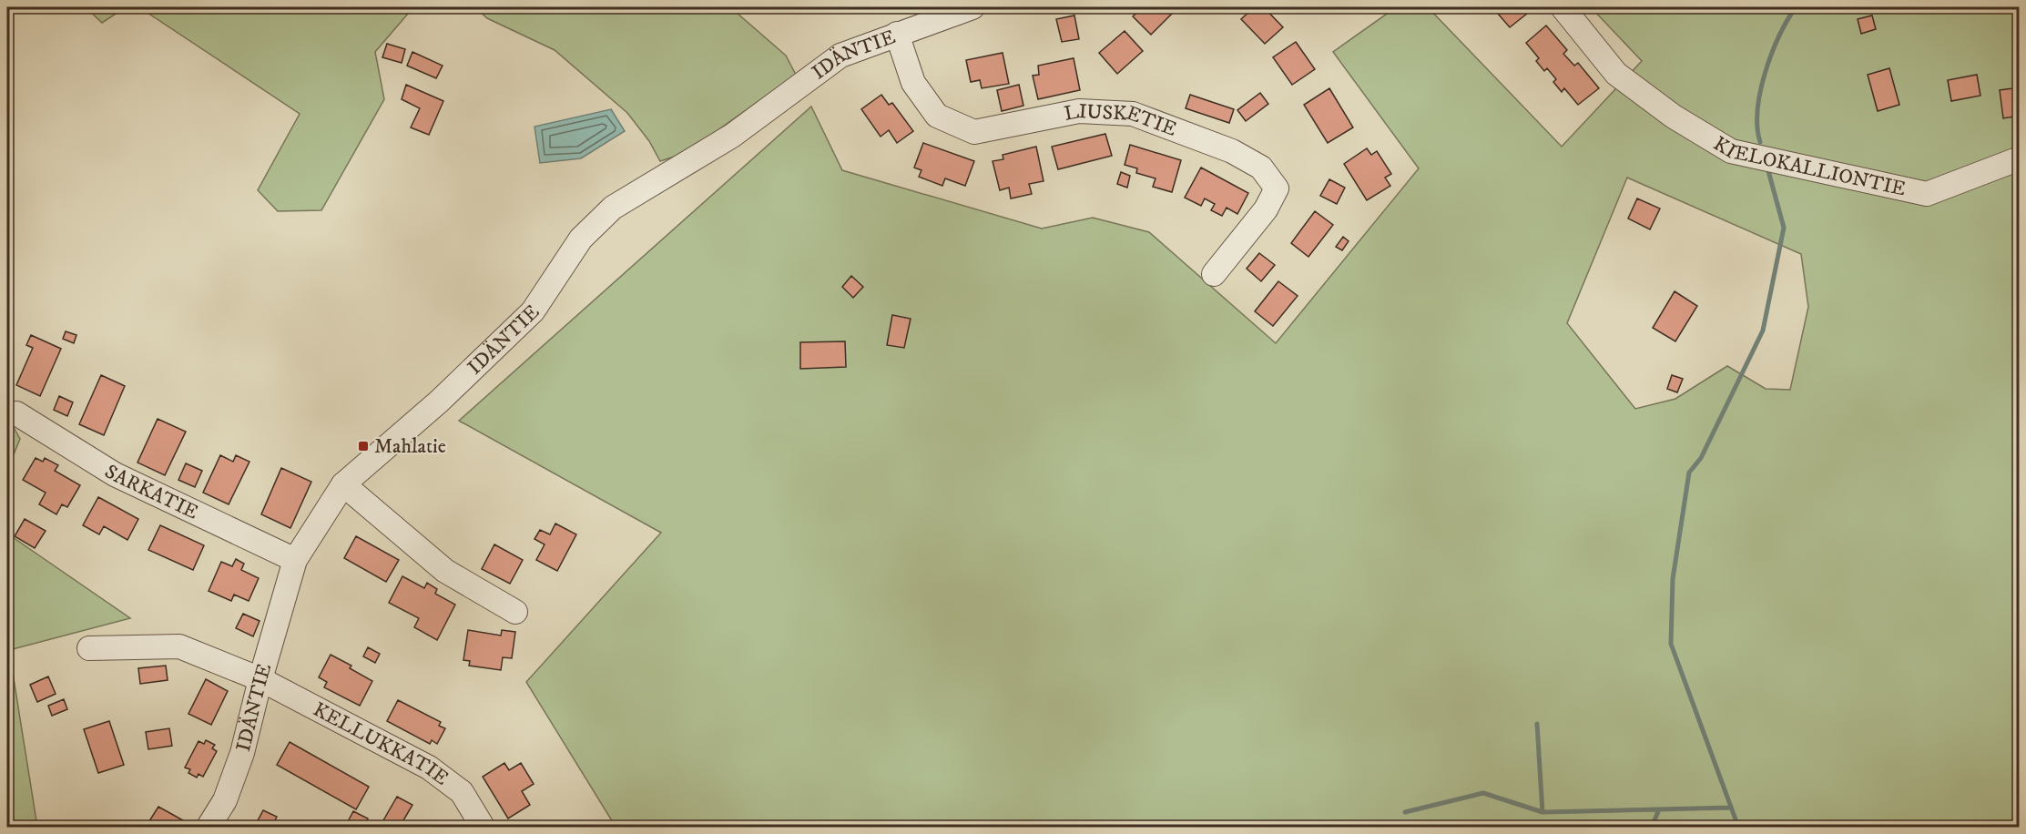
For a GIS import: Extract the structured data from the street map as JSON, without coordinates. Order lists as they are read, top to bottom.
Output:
{
  "streets": {
    "street": [
      "IDÄNTIE",
      "LIUSKETIE",
      "KIELOKALLIONTIE",
      "SARKATIE",
      "KELLUKKATIE"
    ]
  },
  "crossings": [
    ["IDÄNTIE", "LIUSKETIE"],
    ["IDÄNTIE", "SARKATIE"],
    ["IDÄNTIE", "KELLUKKATIE"]
  ],
  "places": {
    "transit": ["Mahlatie"]
  }
}
